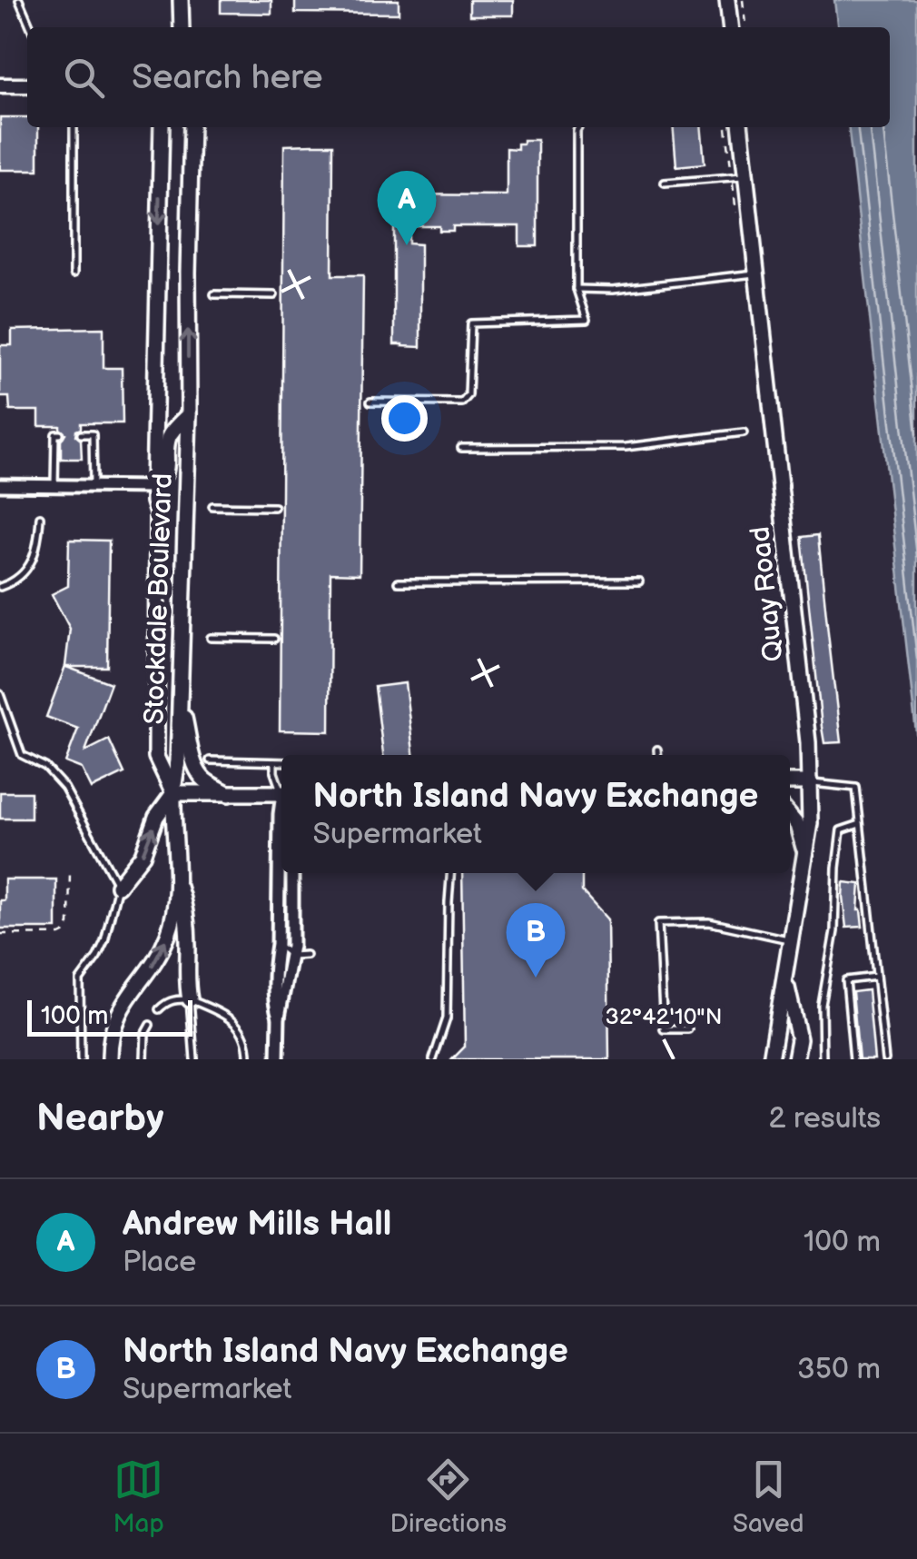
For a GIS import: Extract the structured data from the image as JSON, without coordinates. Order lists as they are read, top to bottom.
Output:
{
  "streets": {
    "main road": ["Quay Road", "Stockdale Boulevard"]
  },
  "scale_bar": "100 m",
  "page": {
    "search": "Search here",
    "pins": ["A", "B"],
    "popup": ["North Island Navy Exchange", "Supermarket"],
    "scale": "100 m",
    "heading": ["Nearby", "2 results"],
    "list": [
      {
        "mark": "A",
        "name": "Andrew Mills Hall",
        "note": "Place",
        "value": "100 m"
      },
      {
        "mark": "B",
        "name": "North Island Navy Exchange",
        "note": "Supermarket",
        "value": "350 m"
      }
    ],
    "nav": ["Map", "Directions", "Saved"]
  },
  "coordinates": ["32°42'10\"N"]
}
